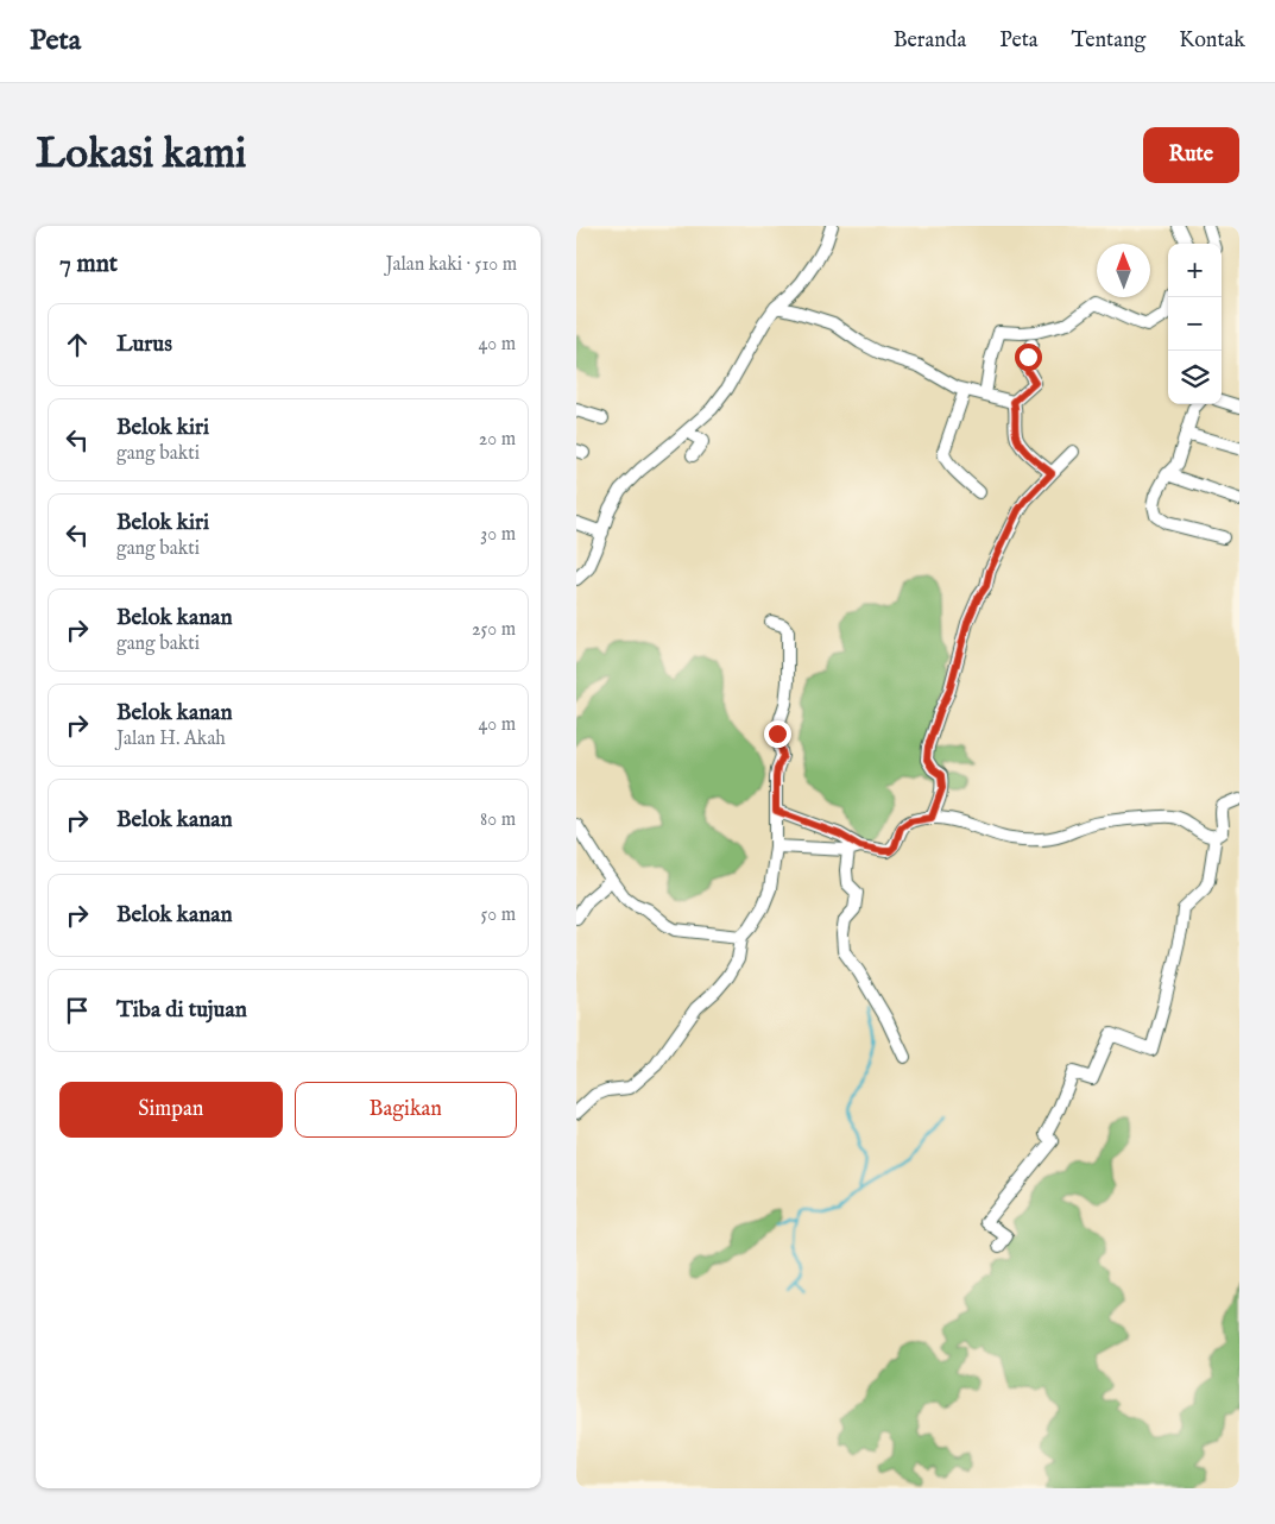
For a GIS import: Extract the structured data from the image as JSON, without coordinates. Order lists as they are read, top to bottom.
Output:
{
  "north": "top",
  "page": {
    "header": "Peta",
    "nav": [
      "Beranda",
      "Peta",
      "Tentang",
      "Kontak"
    ],
    "buttons": [
      "Rute",
      ["Simpan", "Bagikan"]
    ],
    "title": "Lokasi kami",
    "heading": ["7 mnt", "Jalan kaki · 510 m"],
    "map_buttons": ["+", "−"],
    "list": [
      ["Lurus", "40 m"],
      ["Belok kiri", "gang bakti", "20 m"],
      ["Belok kiri", "gang bakti", "30 m"],
      ["Belok kanan", "gang bakti", "250 m"],
      ["Belok kanan", "Jalan H. Akah", "40 m"],
      ["Belok kanan", "80 m"],
      ["Belok kanan", "50 m"],
      "Tiba di tujuan"
    ]
  }
}
